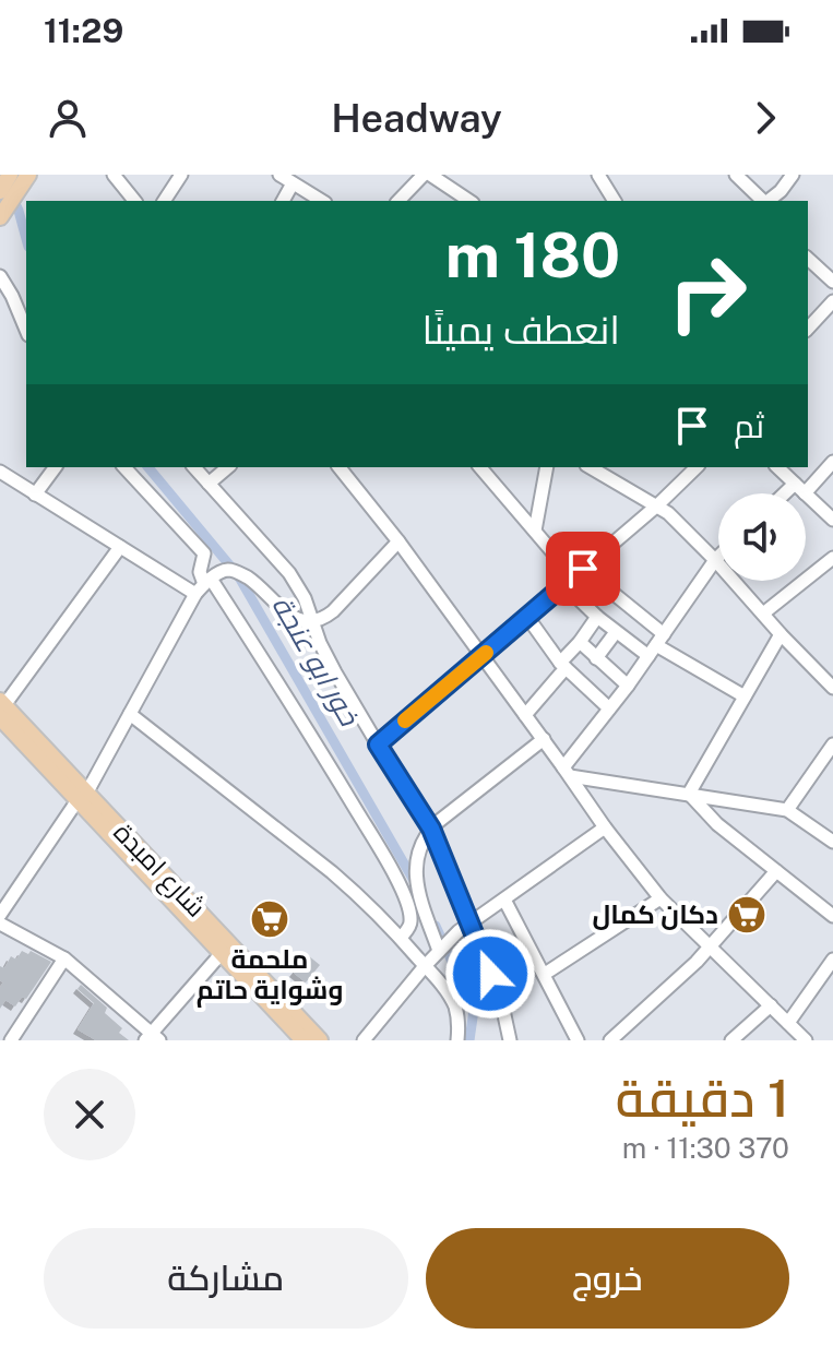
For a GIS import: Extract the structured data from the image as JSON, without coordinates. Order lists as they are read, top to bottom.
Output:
{
  "streets": {
    "main road": ["شارع امبدة"]
  },
  "water": ["خور ابو عنجة"],
  "places": {
    "supermarket": ["دكان كمال", "ملحمة وشواية حاتم"]
  },
  "page": {
    "status": "11:29",
    "header": "Headway",
    "turn": ["180 m", "انعطف يمينًا"],
    "then": "ثم",
    "heading": ["1 دقيقة", "370 m · 11:30"],
    "buttons": ["خروج", "مشاركة"]
  }
}
